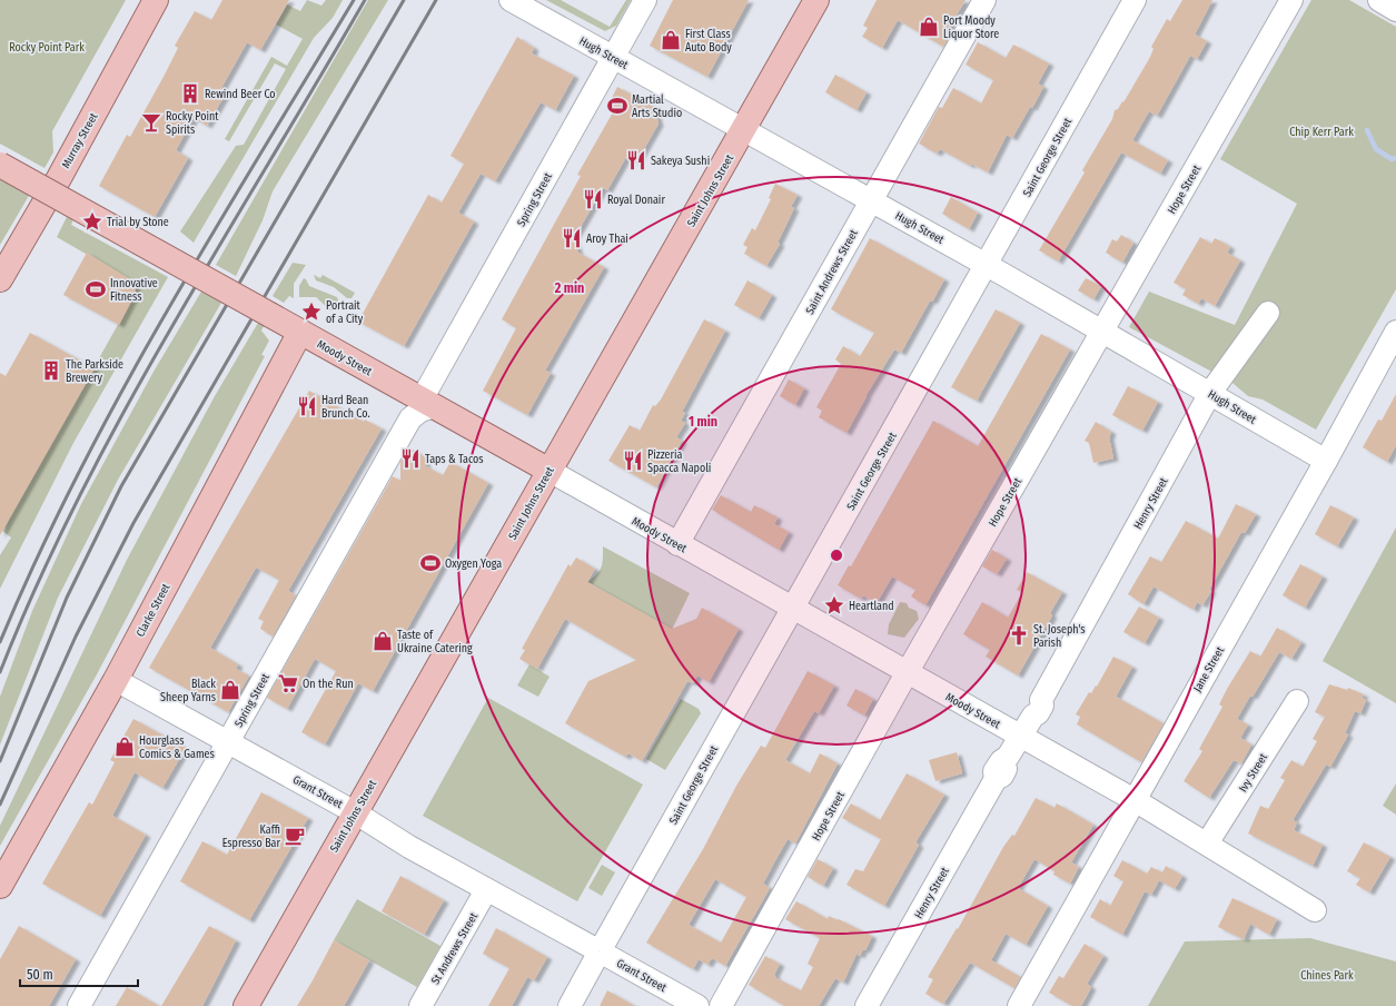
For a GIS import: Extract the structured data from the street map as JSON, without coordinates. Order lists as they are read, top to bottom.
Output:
{
  "streets": {
    "main road": [
      "Murray Street",
      "Saint Johns Street",
      "Moody Street",
      "Clarke Street"
    ],
    "street": [
      "Hugh Street",
      "Saint George Street",
      "Hope Street",
      "Spring Street",
      "Saint Andrews Street",
      "Henry Street",
      "Jane Street",
      "Ivy Street",
      "Grant Street",
      "St Andrews Street"
    ]
  },
  "crossings": [
    ["Hugh Street", "Saint George Street"],
    ["Hugh Street", "Hope Street"],
    ["Hugh Street", "Saint Johns Street"],
    ["Hugh Street", "Spring Street"],
    ["Hugh Street", "Saint Andrews Street"],
    ["Hugh Street", "Henry Street"],
    ["Hugh Street", "Jane Street"],
    ["Saint George Street", "Moody Street"],
    ["Saint George Street", "Grant Street"],
    ["Hope Street", "Moody Street"],
    ["Saint Johns Street", "Moody Street"],
    ["Saint Johns Street", "Grant Street"],
    ["Spring Street", "Moody Street"],
    ["Spring Street", "Grant Street"],
    ["Saint Andrews Street", "Moody Street"],
    ["Moody Street", "Henry Street"],
    ["Moody Street", "Clarke Street"],
    ["Moody Street", "Jane Street"],
    ["Moody Street", "Ivy Street"],
    ["Clarke Street", "Grant Street"],
    ["Grant Street", "St Andrews Street"]
  ],
  "parks": ["Rocky Point Park", "Chip Kerr Park", "Chines Park"],
  "places": {
    "shop": [
      "Port Moody Liquor Store",
      "First Class Auto Body",
      "Taste of Ukraine Catering",
      "Black Sheep Yarns",
      "Hourglass Comics & Games"
    ],
    "building": ["Rewind Beer Co", "The Parkside Brewery"],
    "sports": ["Martial Arts Studio", "Innovative Fitness", "Oxygen Yoga"],
    "bar": ["Rocky Point Spirits"],
    "restaurant": [
      "Sakeya Sushi",
      "Royal Donair",
      "Aroy Thai",
      "Hard Bean Brunch Co.",
      "Taps & Tacos",
      "Pizzeria Spacca Napoli"
    ],
    "place": ["Trial by Stone", "Portrait of a City", "Heartland"],
    "church": ["St. Joseph's Parish"],
    "supermarket": ["On the Run"],
    "cafe": ["Kaffi Espresso Bar"]
  },
  "scale_bar": "50 m",
  "rings": ["2 min", "1 min"]
}
